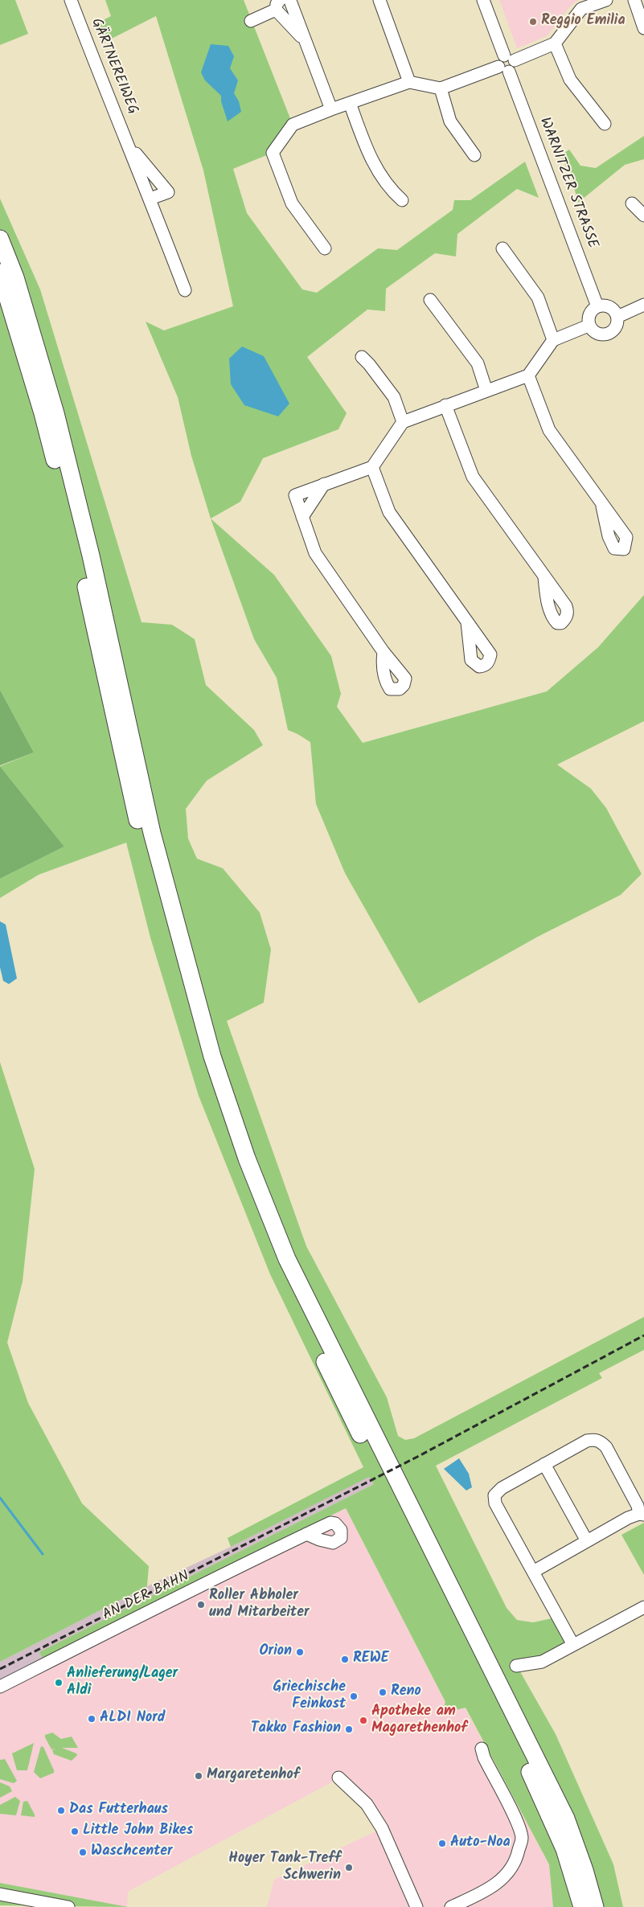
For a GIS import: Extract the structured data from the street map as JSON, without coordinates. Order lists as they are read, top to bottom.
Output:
{
  "streets": {
    "street": ["GÄRTNEREIWEG", "WARNITZER STRASSE", "AN DER BAHN"]
  },
  "places": [
    "Reggio Emilia",
    "Roller Abholer und Mitarbeiter",
    "Orion",
    "REWE",
    "Anlieferung/Lager Aldi",
    "Reno",
    "Griechische Feinkost",
    "ALDI Nord",
    "Apotheke am Magarethenhof",
    "Takko Fashion",
    "Margaretenhof",
    "Das Futterhaus",
    "Little John Bikes",
    "Auto-Noa",
    "Waschcenter",
    "Hoyer Tank-Treff Schwerin"
  ]
}
